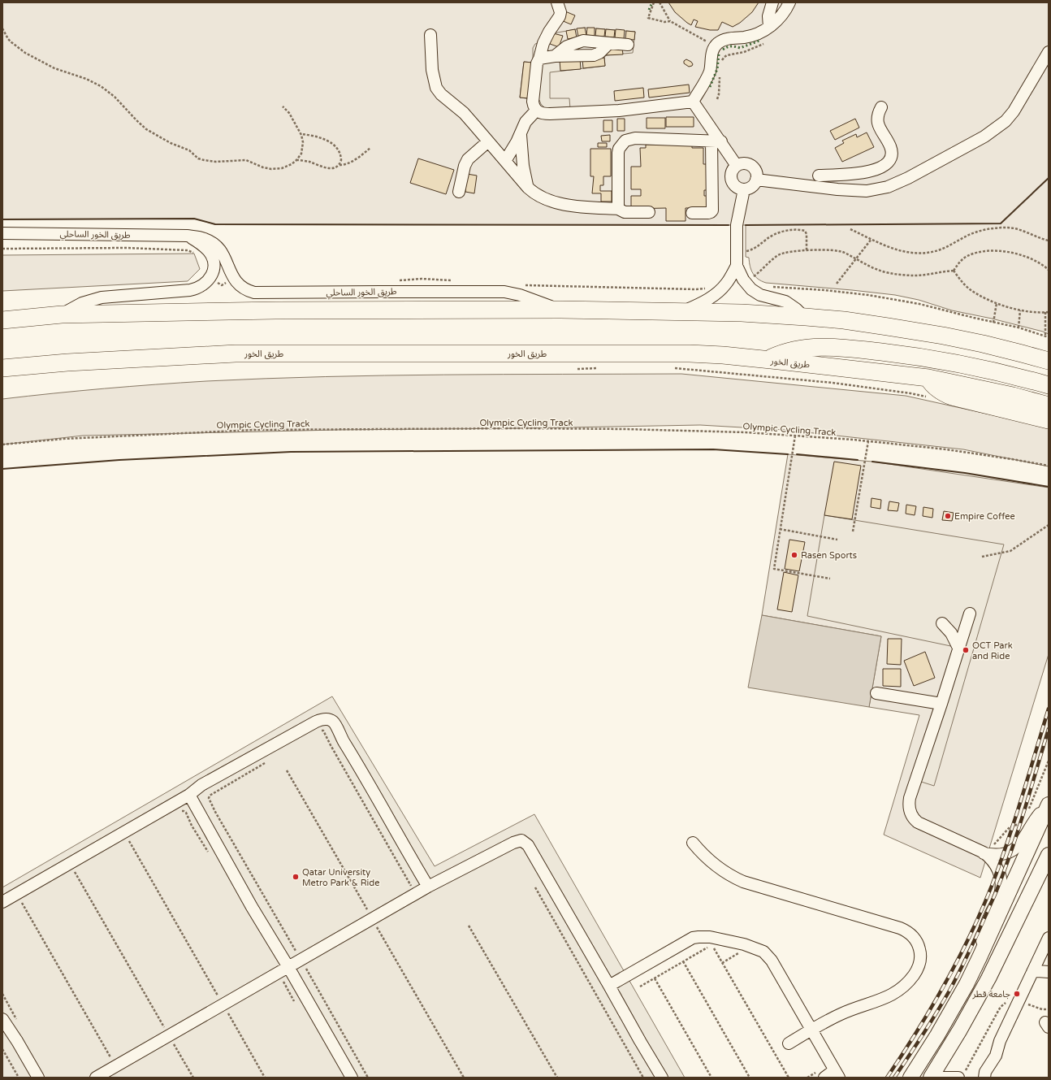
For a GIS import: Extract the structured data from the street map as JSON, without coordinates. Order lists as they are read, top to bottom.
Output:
{
  "streets": {
    "highway": ["طريق الخور"],
    "street": ["طريق الخور الساحلي"],
    "path": ["Olympic Cycling Track"]
  },
  "places": [
    "Empire Coffee",
    "Rasen Sports",
    "OCT Park and Ride",
    "Qatar University Metro Park & Ride",
    "جامعة قطر"
  ]
}
